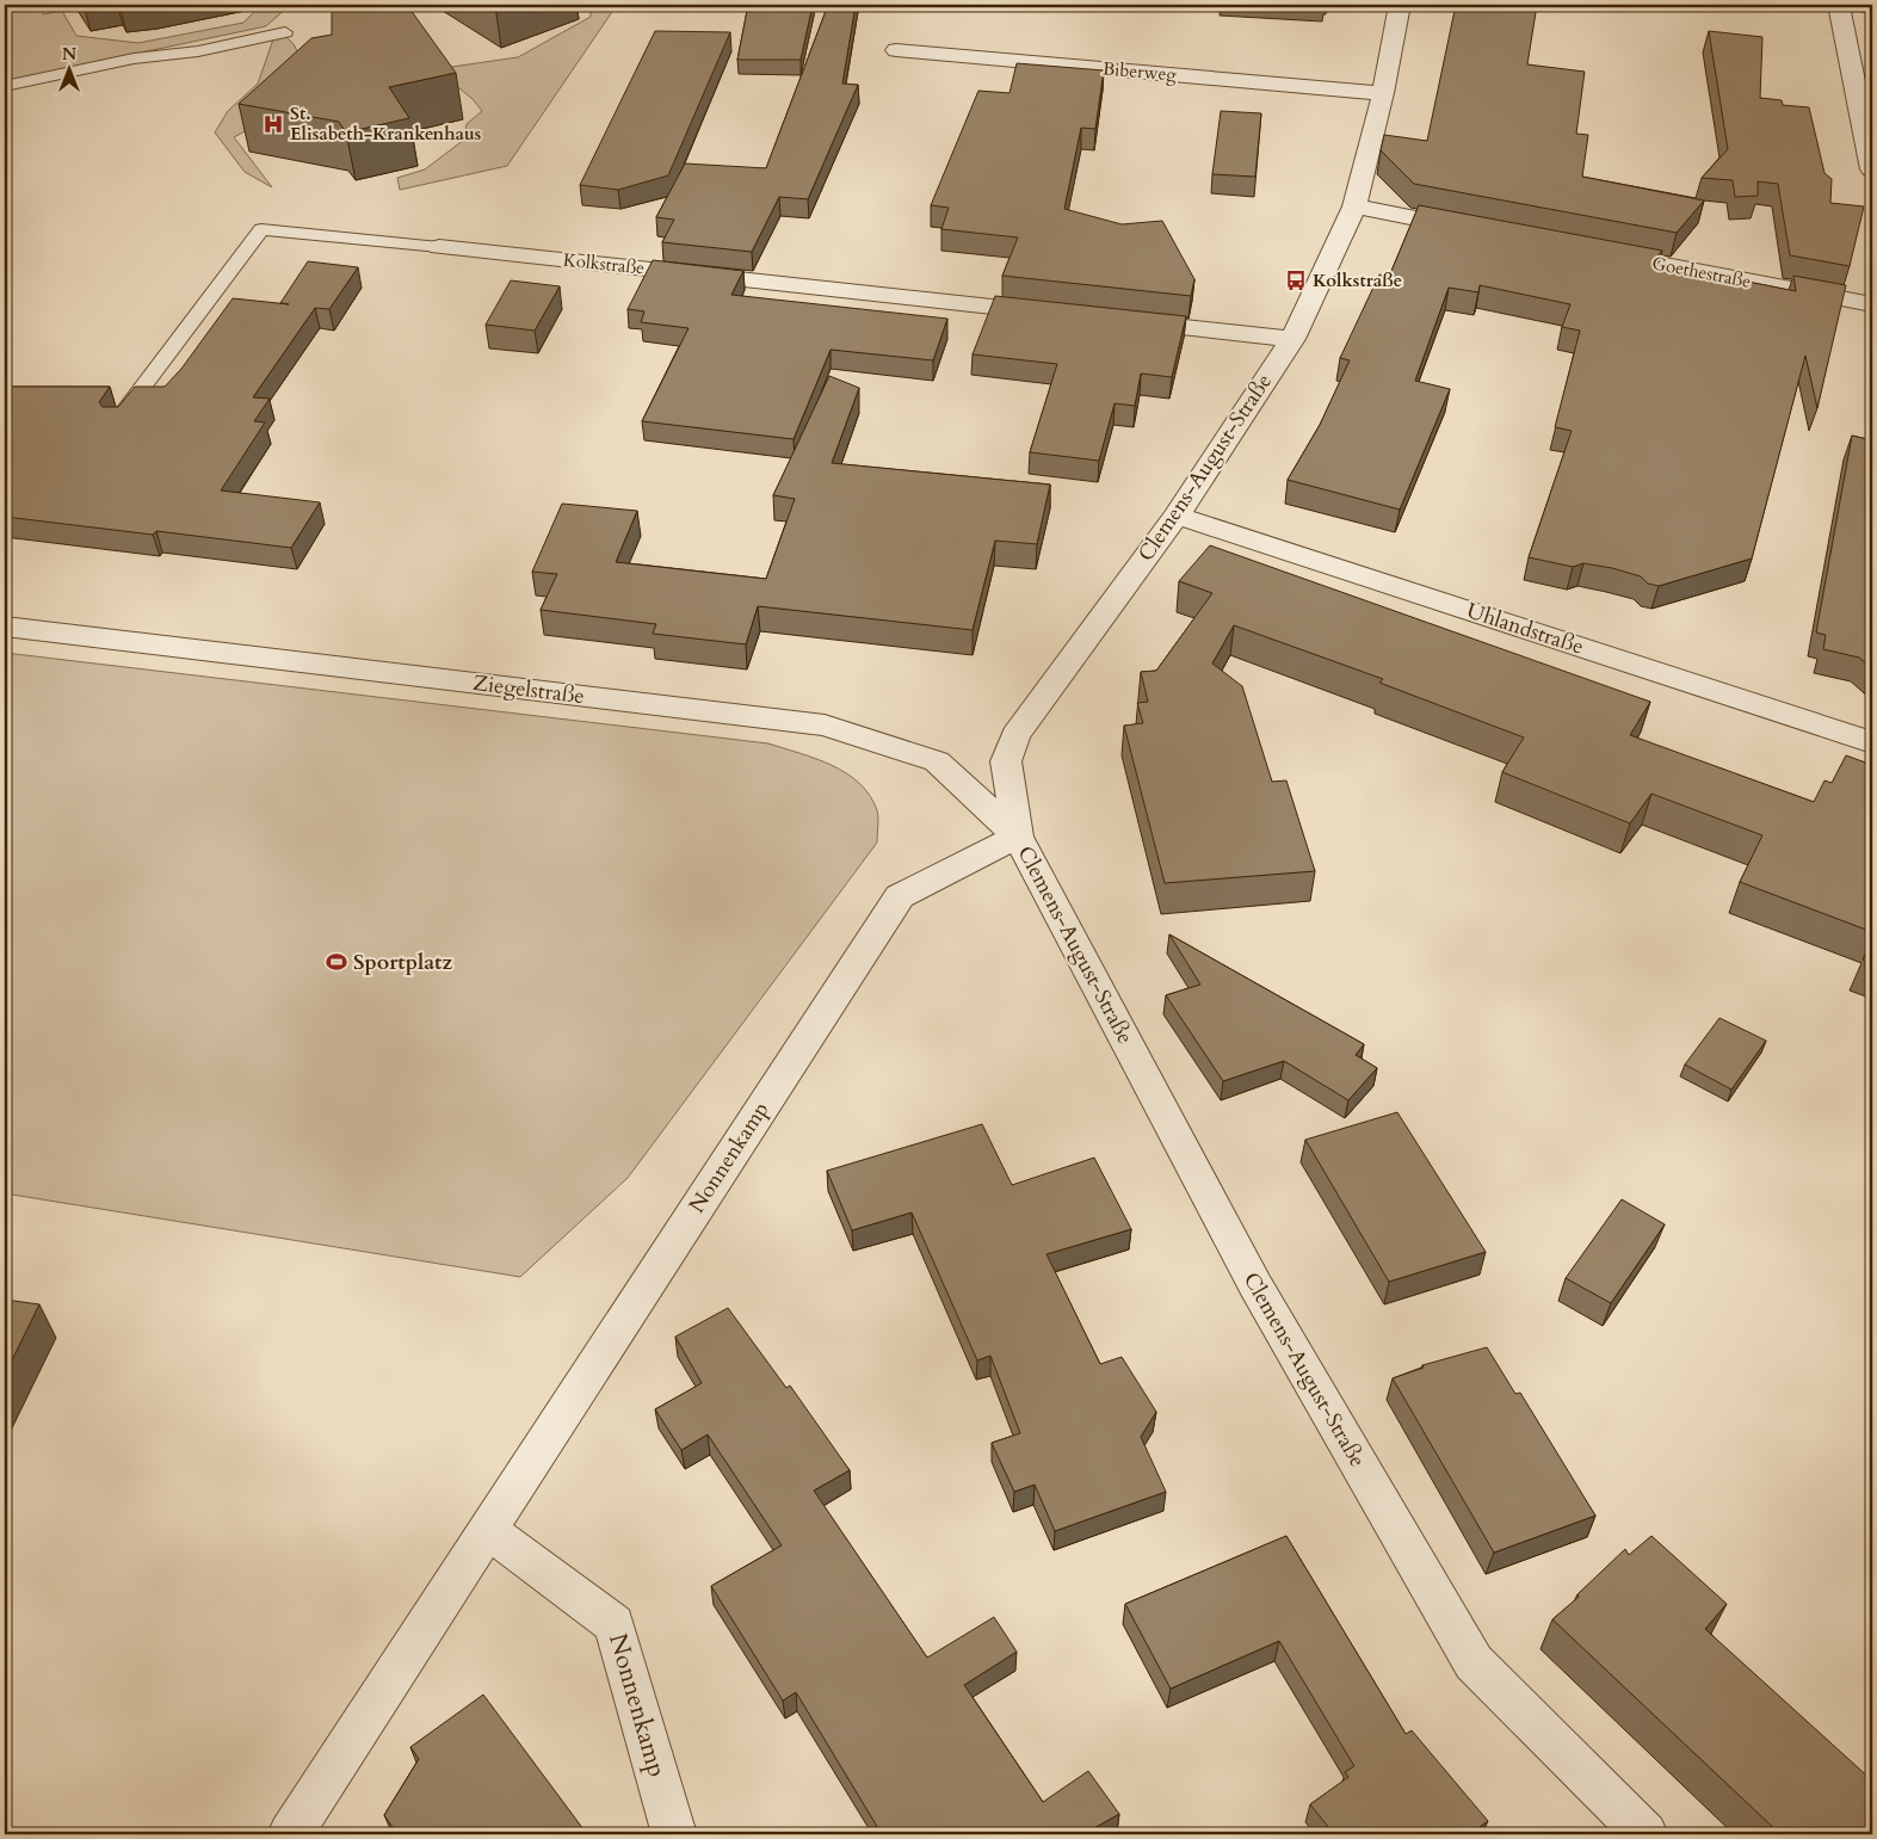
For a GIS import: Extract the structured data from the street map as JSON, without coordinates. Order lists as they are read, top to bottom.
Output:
{
  "streets": {
    "street": [
      "Biberweg",
      "Kolkstraße",
      "Goethestraße",
      "Clemens-August-Straße",
      "Uhlandstraße",
      "Ziegelstraße",
      "Nonnenkamp"
    ]
  },
  "crossings": [
    ["Biberweg", "Clemens-August-Straße"],
    ["Clemens-August-Straße", "Uhlandstraße"],
    ["Clemens-August-Straße", "Ziegelstraße"],
    ["Clemens-August-Straße", "Nonnenkamp"],
    ["Ziegelstraße", "Nonnenkamp"]
  ],
  "places": {
    "hospital": ["St. Elisabeth-Krankenhaus"],
    "bus stop": ["Kolkstraße"],
    "sports": ["Sportplatz"]
  },
  "north": "top"
}
